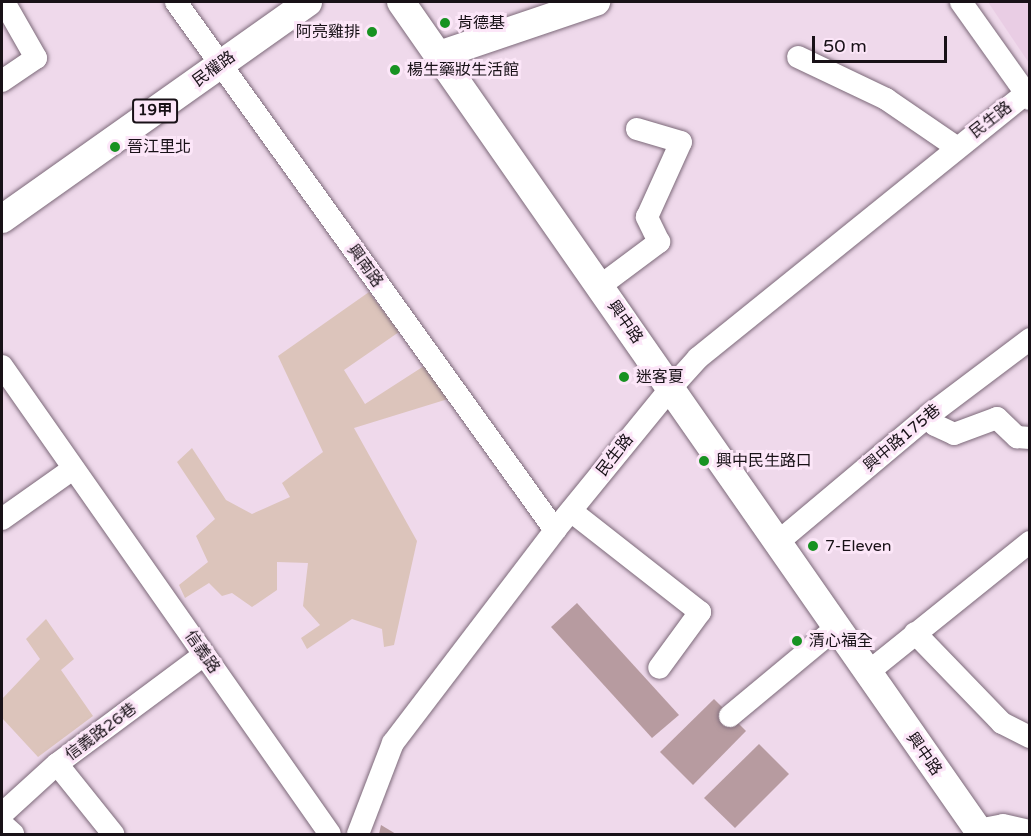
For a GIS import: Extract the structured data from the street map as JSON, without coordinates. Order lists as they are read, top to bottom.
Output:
{
  "streets": {
    "main road": ["民權路", "19甲", "興中路"],
    "street": [
      "民生路",
      "興南路",
      "興中路175巷",
      "信義路",
      "信義路26巷"
    ]
  },
  "crossings": [
    ["民權路", "興南路"],
    ["民生路", "興南路"],
    ["民生路", "興中路"],
    ["興中路", "興中路175巷"],
    ["信義路", "信義路26巷"]
  ],
  "places": [
    "肯德基",
    "阿亮雞排",
    "楊生藥妝生活館",
    "晉江里北",
    "迷客夏",
    "興中民生路口",
    "7-Eleven",
    "清心福全"
  ],
  "scale_bar": "50 m"
}
